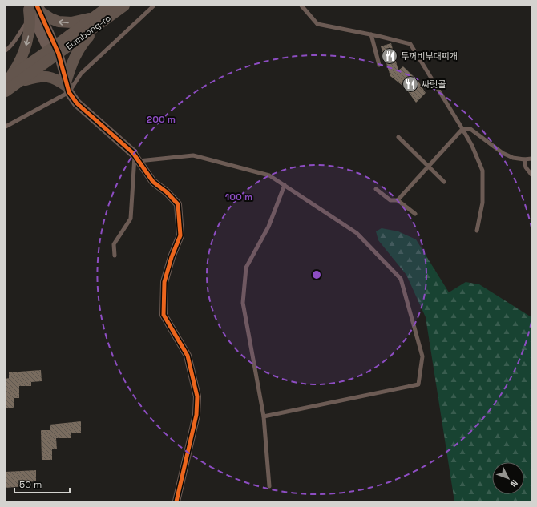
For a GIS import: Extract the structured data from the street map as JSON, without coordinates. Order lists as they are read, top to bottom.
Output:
{
  "streets": {
    "main road": ["Eumbong-ro"]
  },
  "places": {
    "restaurant": ["두꺼비부대찌개", "싸릿골"]
  },
  "scale_bar": "50 m",
  "north": "bottom right",
  "rings": ["200 m", "100 m"]
}
